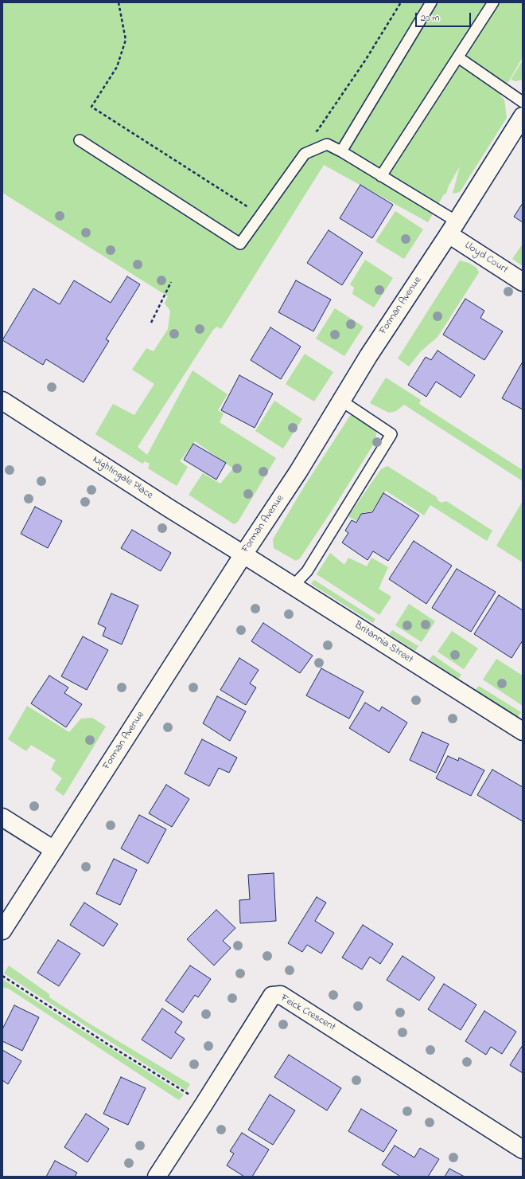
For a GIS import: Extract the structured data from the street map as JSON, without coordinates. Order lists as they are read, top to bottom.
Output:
{
  "streets": {
    "street": [
      "Lloyd Court",
      "Forman Avenue",
      "Nightingale Place",
      "Britannia Street",
      "Feick Crescent"
    ]
  },
  "crossings": [
    ["Lloyd Court", "Forman Avenue"],
    ["Forman Avenue", "Nightingale Place"],
    ["Forman Avenue", "Britannia Street"],
    ["Nightingale Place", "Britannia Street"]
  ],
  "scale_bar": "20 m"
}
